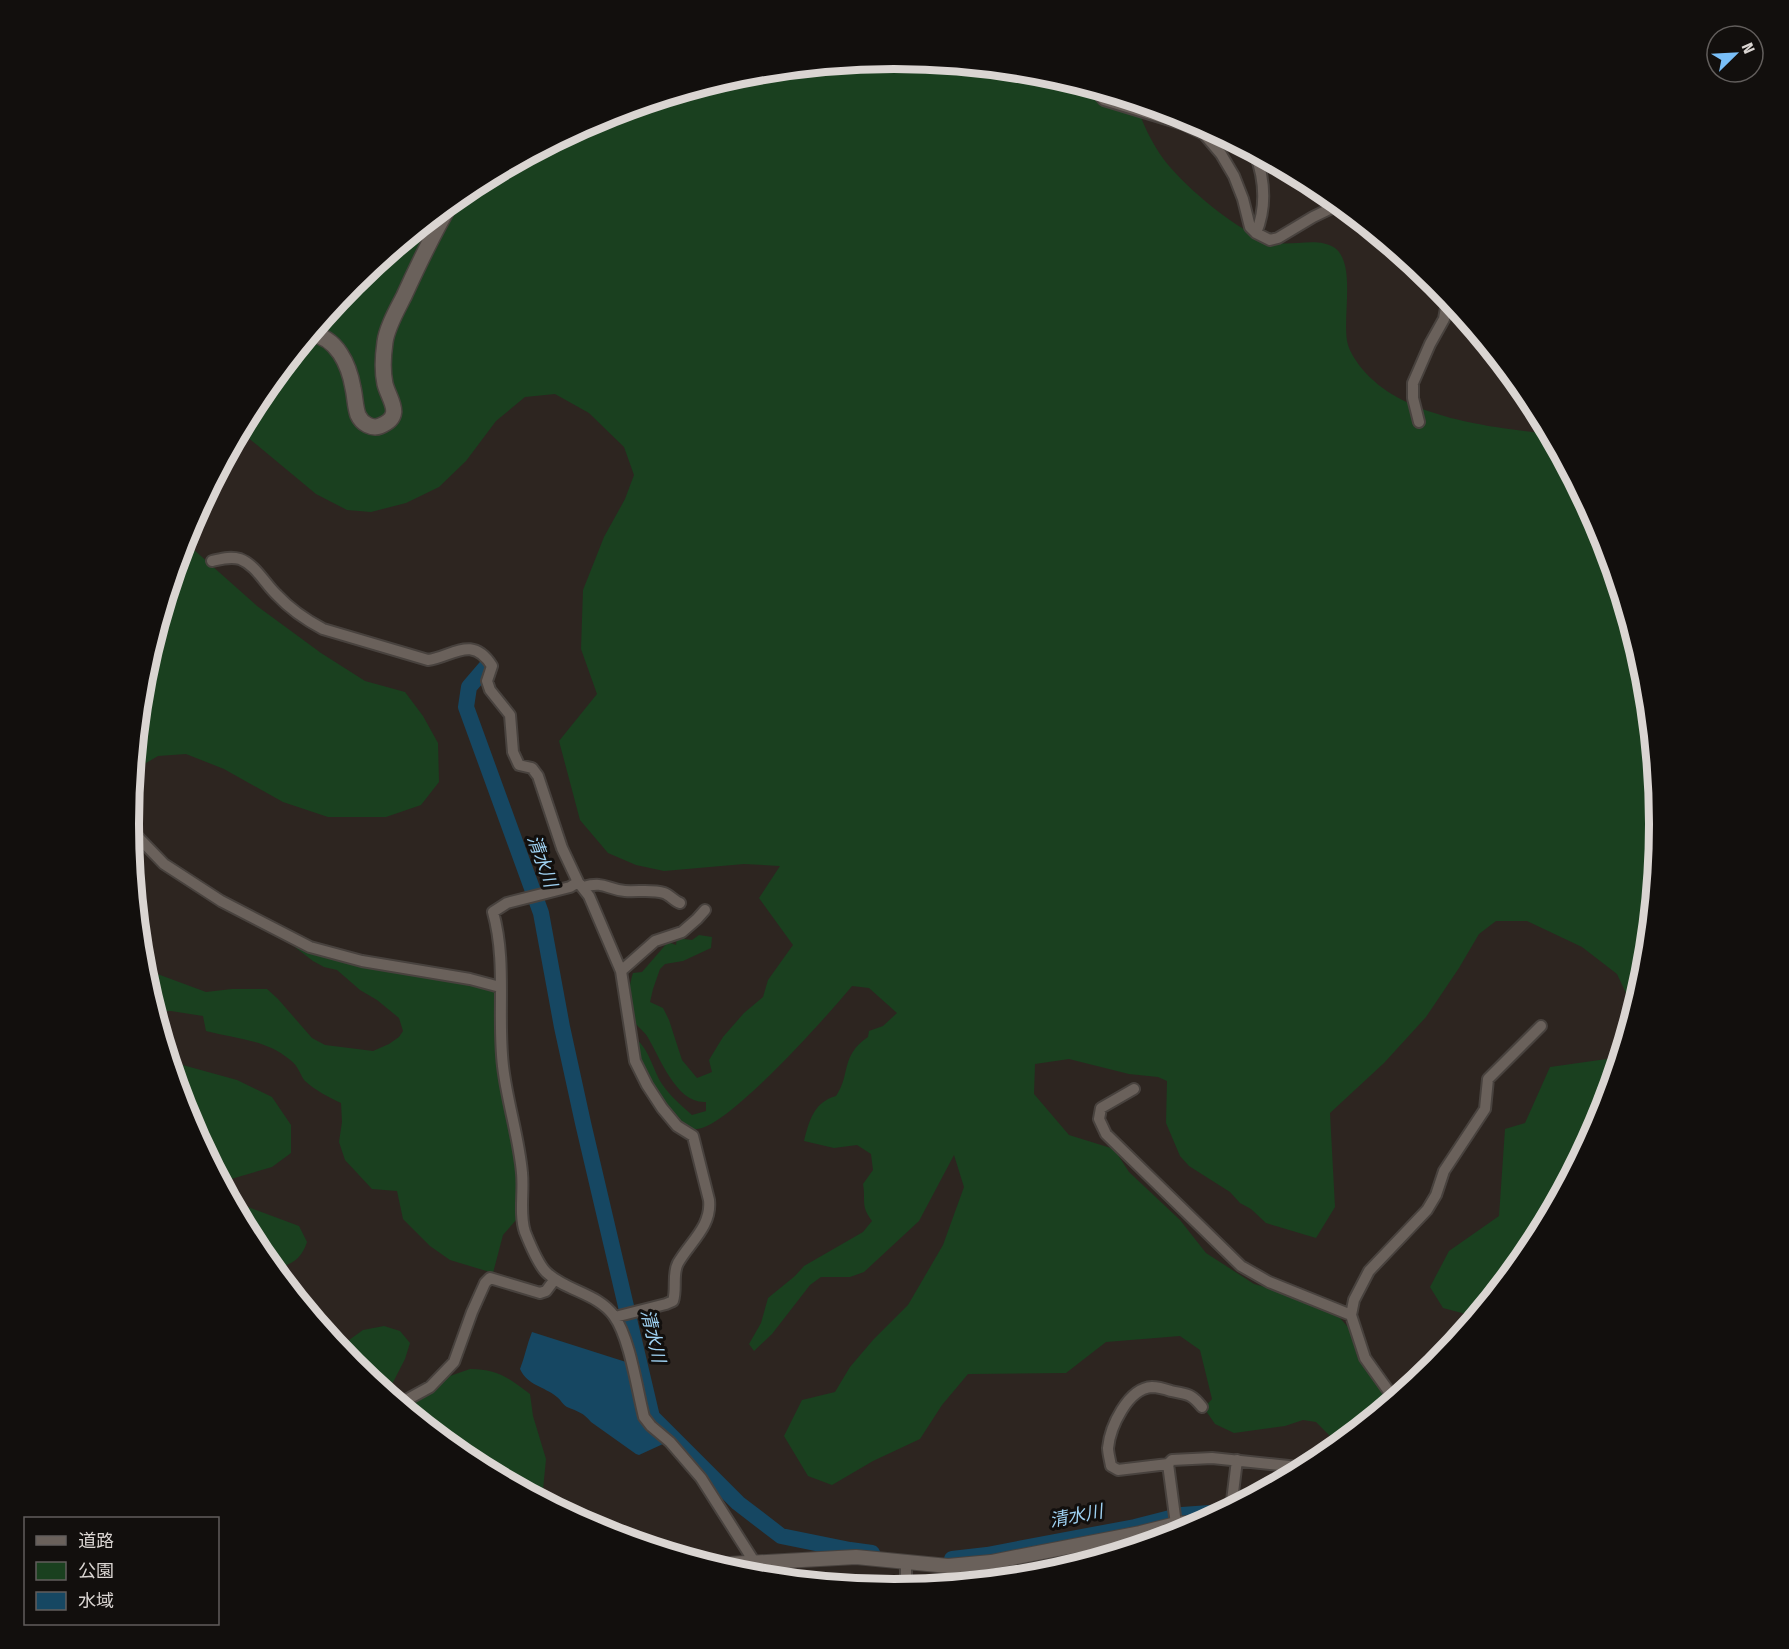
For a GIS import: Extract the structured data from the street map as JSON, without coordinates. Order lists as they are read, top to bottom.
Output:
{
  "water": ["清水川"],
  "legend": ["道路", "公園", "水域"],
  "north": "top right"
}
